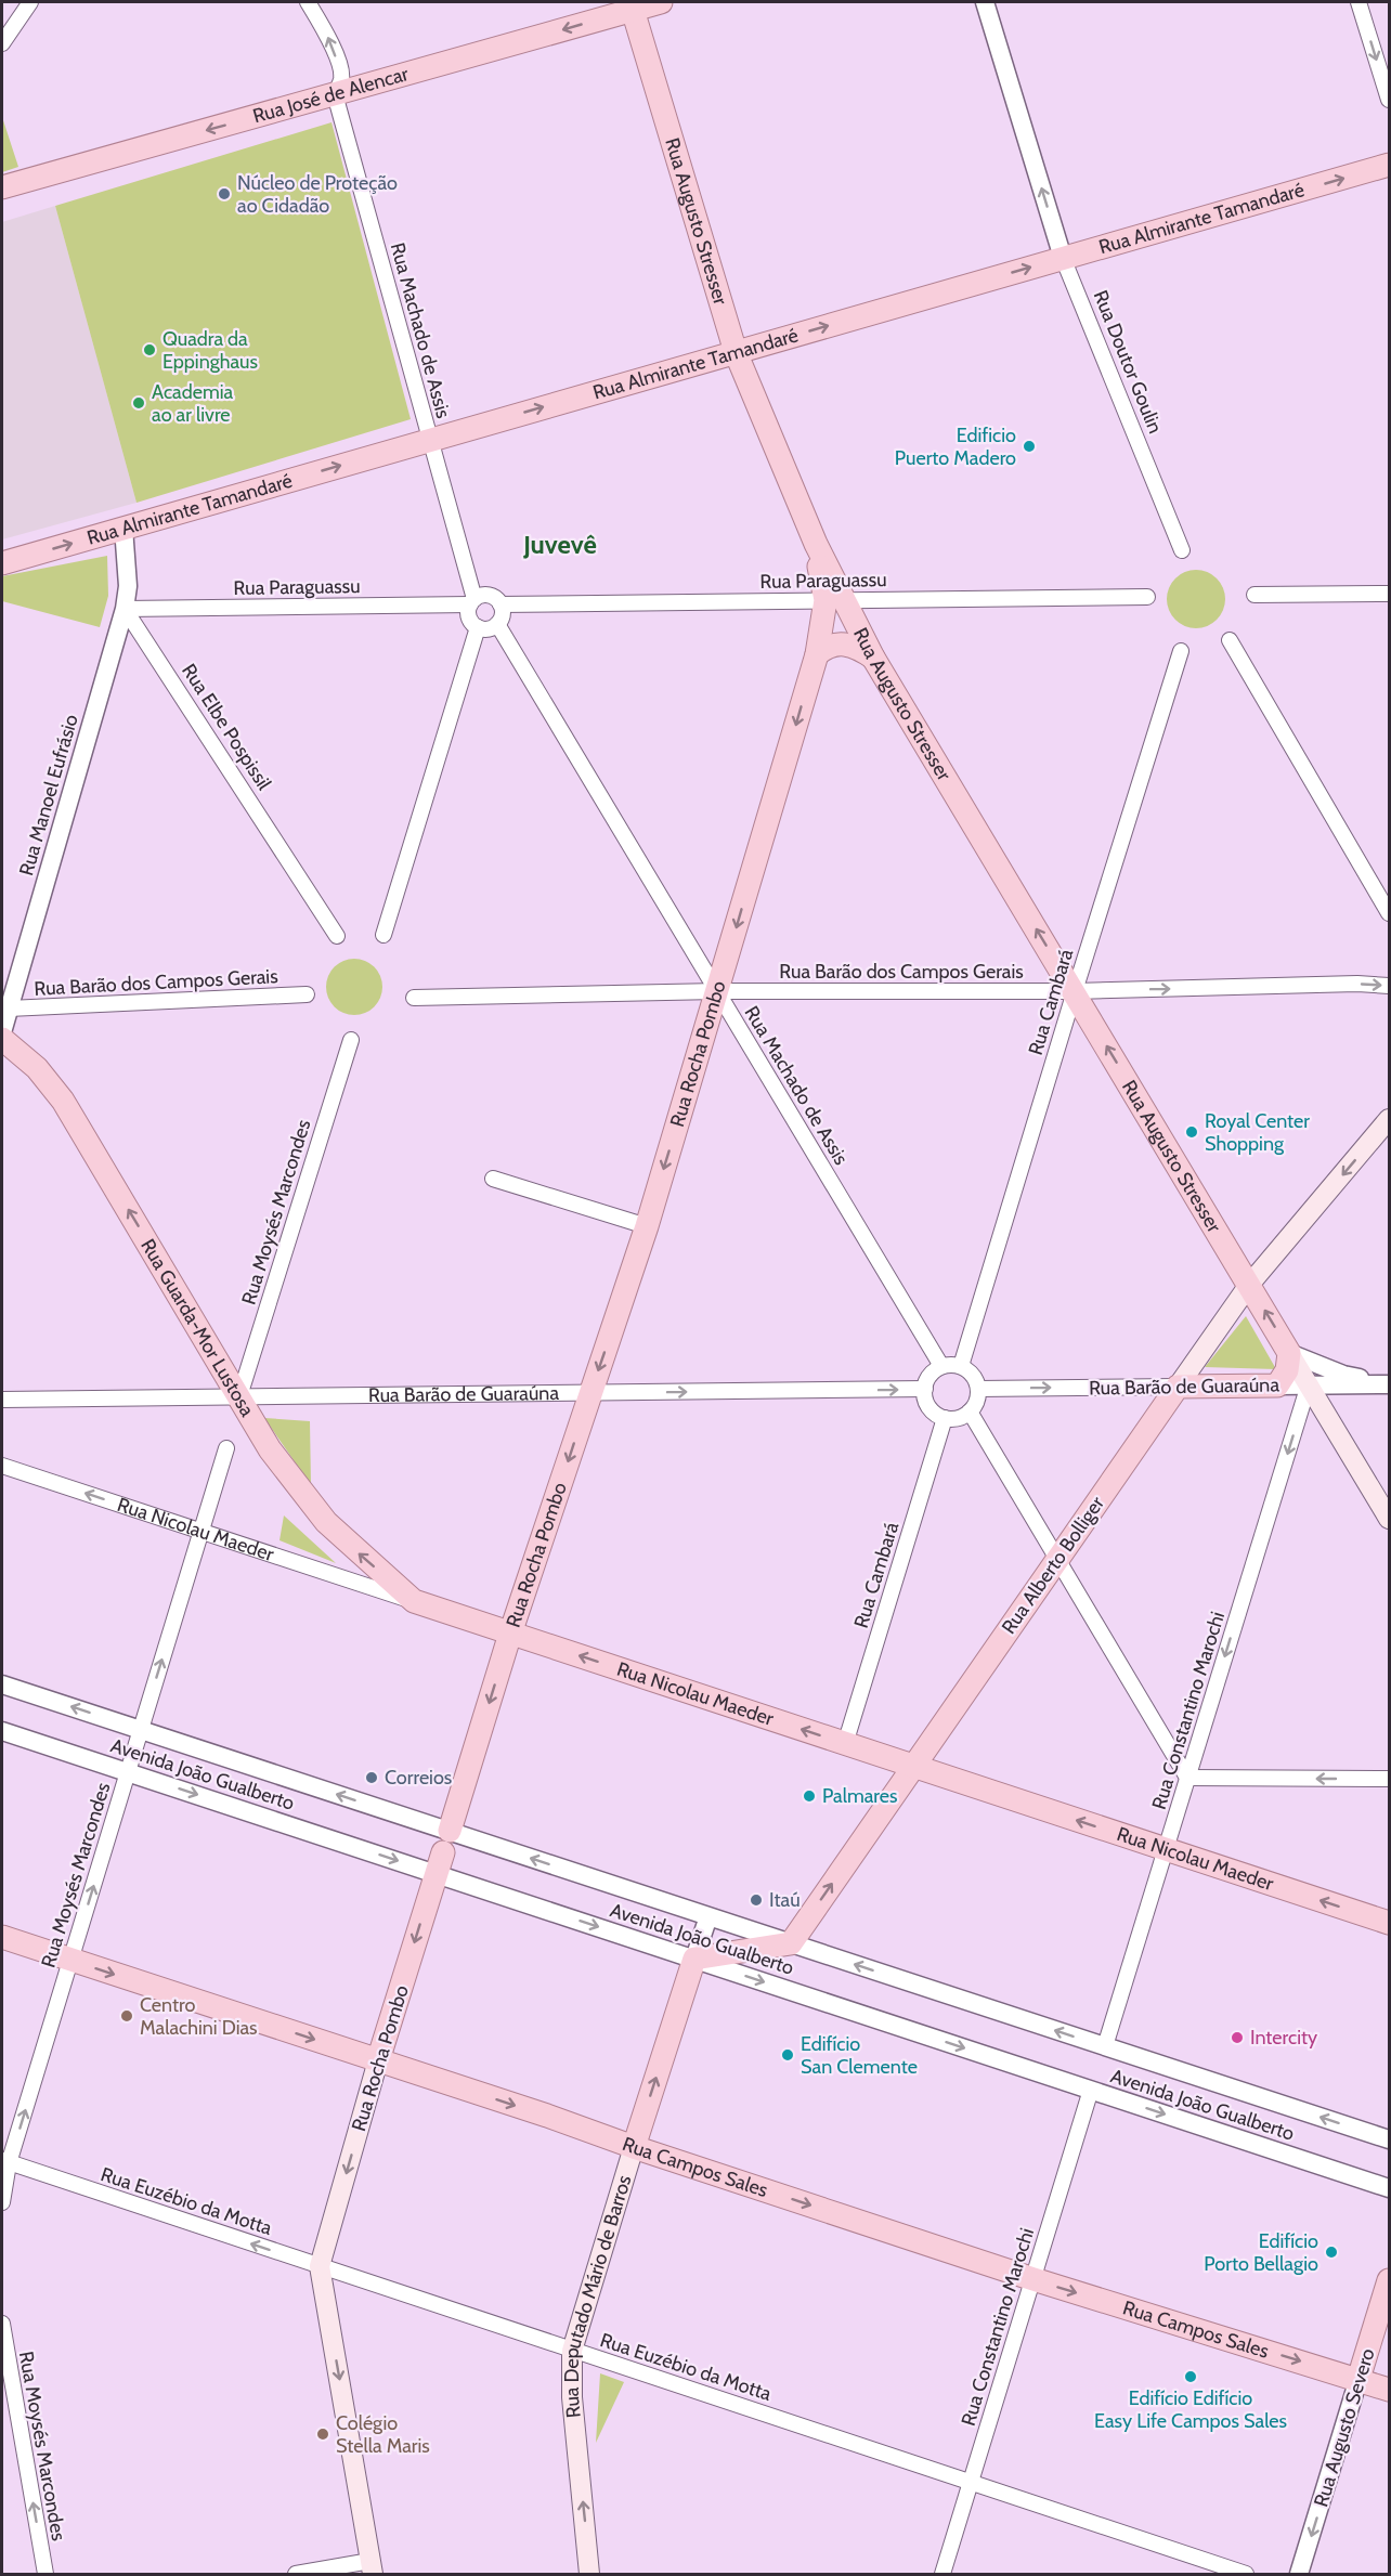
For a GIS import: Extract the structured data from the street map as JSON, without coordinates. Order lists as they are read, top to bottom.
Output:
{
  "streets": {
    "main road": [
      "Rua José de Alencar",
      "Rua Almirante Tamandaré",
      "Rua Augusto Stresser",
      "Rua Rocha Pombo",
      "Rua Guarda-Mor Lustosa",
      "Rua Barão de Guaraúna",
      "Rua Nicolau Maeder",
      "Rua Alberto Bolliger",
      "Rua Campos Sales",
      "Rua Deputado Mário de Barros",
      "Rua Augusto Severo"
    ],
    "street": [
      "Rua Machado de Assis",
      "Rua Doutor Goulin",
      "Rua Paraguassu",
      "Rua Elbe Pospissil",
      "Rua Manoel Eufrásio",
      "Rua Barão dos Campos Gerais",
      "Rua Cambará",
      "Rua Moysés Marcondes",
      "Rua Constantino Marochi",
      "Avenida João Gualberto",
      "Rua Euzébio da Motta"
    ]
  },
  "crossings": [
    ["Rua José de Alencar", "Rua Augusto Stresser"],
    ["Rua José de Alencar", "Rua Machado de Assis"],
    ["Rua Almirante Tamandaré", "Rua Augusto Stresser"],
    ["Rua Almirante Tamandaré", "Rua Machado de Assis"],
    ["Rua Almirante Tamandaré", "Rua Doutor Goulin"],
    ["Rua Augusto Stresser", "Rua Paraguassu"],
    ["Rua Augusto Stresser", "Rua Barão dos Campos Gerais"],
    ["Rua Augusto Stresser", "Rua Cambará"],
    ["Rua Augusto Stresser", "Rua Rocha Pombo"],
    ["Rua Augusto Stresser", "Rua Barão de Guaraúna"],
    ["Rua Augusto Stresser", "Rua Alberto Bolliger"],
    ["Rua Augusto Stresser", "Rua Constantino Marochi"],
    ["Rua Machado de Assis", "Rua Paraguassu"],
    ["Rua Machado de Assis", "Rua Barão dos Campos Gerais"],
    ["Rua Machado de Assis", "Rua Cambará"],
    ["Rua Machado de Assis", "Rua Rocha Pombo"],
    ["Rua Machado de Assis", "Rua Barão de Guaraúna"],
    ["Rua Paraguassu", "Rua Elbe Pospissil"],
    ["Rua Paraguassu", "Rua Manoel Eufrásio"],
    ["Rua Paraguassu", "Rua Rocha Pombo"],
    ["Rua Elbe Pospissil", "Rua Manoel Eufrásio"],
    ["Rua Manoel Eufrásio", "Rua Barão dos Campos Gerais"],
    ["Rua Barão dos Campos Gerais", "Rua Cambará"],
    ["Rua Barão dos Campos Gerais", "Rua Rocha Pombo"],
    ["Rua Cambará", "Rua Barão de Guaraúna"],
    ["Rua Cambará", "Rua Nicolau Maeder"],
    ["Rua Rocha Pombo", "Rua Barão de Guaraúna"],
    ["Rua Rocha Pombo", "Rua Nicolau Maeder"],
    ["Rua Rocha Pombo", "Avenida João Gualberto"],
    ["Rua Rocha Pombo", "Rua Campos Sales"],
    ["Rua Rocha Pombo", "Rua Euzébio da Motta"],
    ["Rua Moysés Marcondes", "Rua Guarda-Mor Lustosa"],
    ["Rua Moysés Marcondes", "Rua Barão de Guaraúna"],
    ["Rua Moysés Marcondes", "Rua Nicolau Maeder"],
    ["Rua Moysés Marcondes", "Avenida João Gualberto"],
    ["Rua Moysés Marcondes", "Rua Campos Sales"],
    ["Rua Moysés Marcondes", "Rua Euzébio da Motta"],
    ["Rua Guarda-Mor Lustosa", "Rua Barão de Guaraúna"],
    ["Rua Guarda-Mor Lustosa", "Rua Nicolau Maeder"],
    ["Rua Barão de Guaraúna", "Rua Alberto Bolliger"],
    ["Rua Barão de Guaraúna", "Rua Constantino Marochi"],
    ["Rua Nicolau Maeder", "Rua Alberto Bolliger"],
    ["Rua Nicolau Maeder", "Rua Constantino Marochi"],
    ["Rua Alberto Bolliger", "Avenida João Gualberto"],
    ["Rua Constantino Marochi", "Avenida João Gualberto"],
    ["Rua Constantino Marochi", "Rua Campos Sales"],
    ["Rua Constantino Marochi", "Rua Euzébio da Motta"],
    ["Avenida João Gualberto", "Rua Deputado Mário de Barros"],
    ["Rua Campos Sales", "Rua Deputado Mário de Barros"],
    ["Rua Campos Sales", "Rua Augusto Severo"],
    ["Rua Euzébio da Motta", "Rua Deputado Mário de Barros"]
  ],
  "one_way": [
    "Rua José de Alencar",
    "Rua Almirante Tamandaré",
    "Rua Augusto Stresser",
    "Rua Doutor Goulin",
    "Rua Rocha Pombo",
    "Rua Moysés Marcondes",
    "Rua Guarda-Mor Lustosa",
    "Rua Barão de Guaraúna",
    "Rua Nicolau Maeder",
    "Rua Campos Sales",
    "Rua Deputado Mário de Barros",
    "Rua Augusto Severo"
  ],
  "districts": ["Juvevê"],
  "places": [
    "Núcleo de Proteção ao Cidadão",
    "Quadra da Eppinghaus",
    "Academia ao ar livre",
    "Edificio Puerto Madero",
    "Royal Center Shopping",
    "Correios",
    "Palmares",
    "Itaú",
    "Centro Malachini Dias",
    "Intercity",
    "Edifício San Clemente",
    "Edifício Porto Bellagio",
    "Edifício Edifício Easy Life Campos Sales",
    "Colégio Stella Maris"
  ]
}
